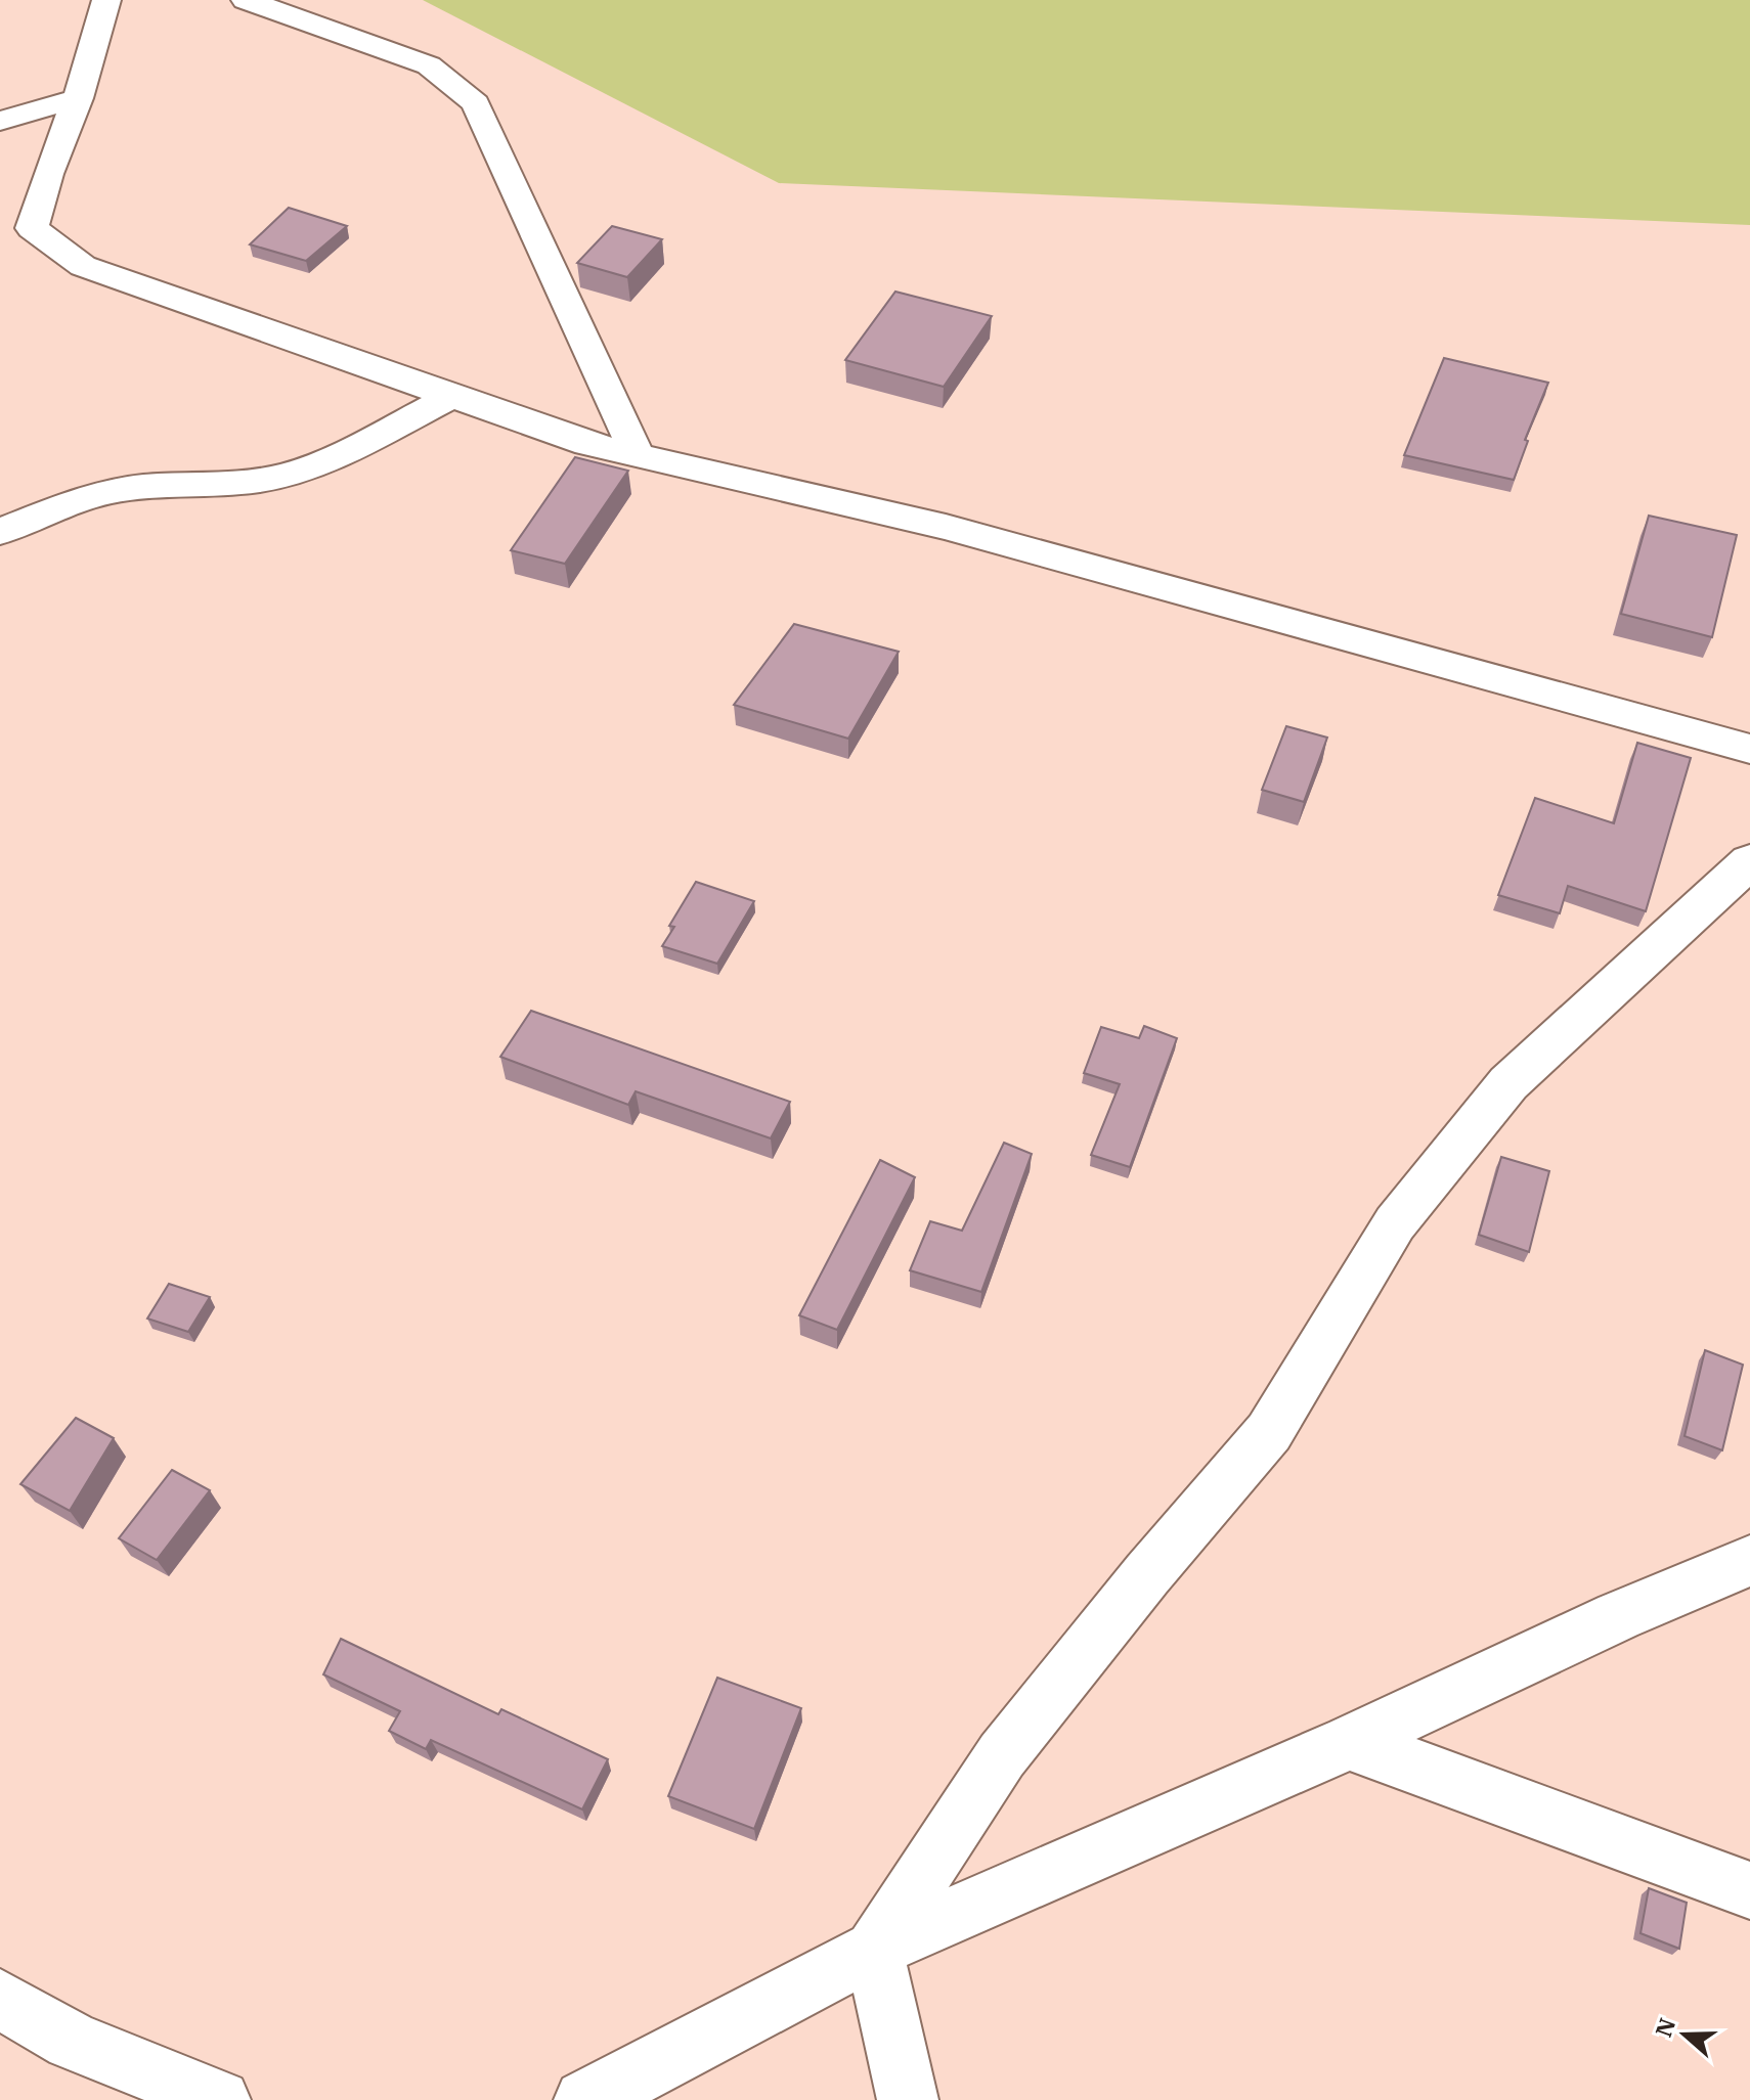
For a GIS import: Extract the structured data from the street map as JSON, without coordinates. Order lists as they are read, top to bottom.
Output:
{
  "north": "left"
}
